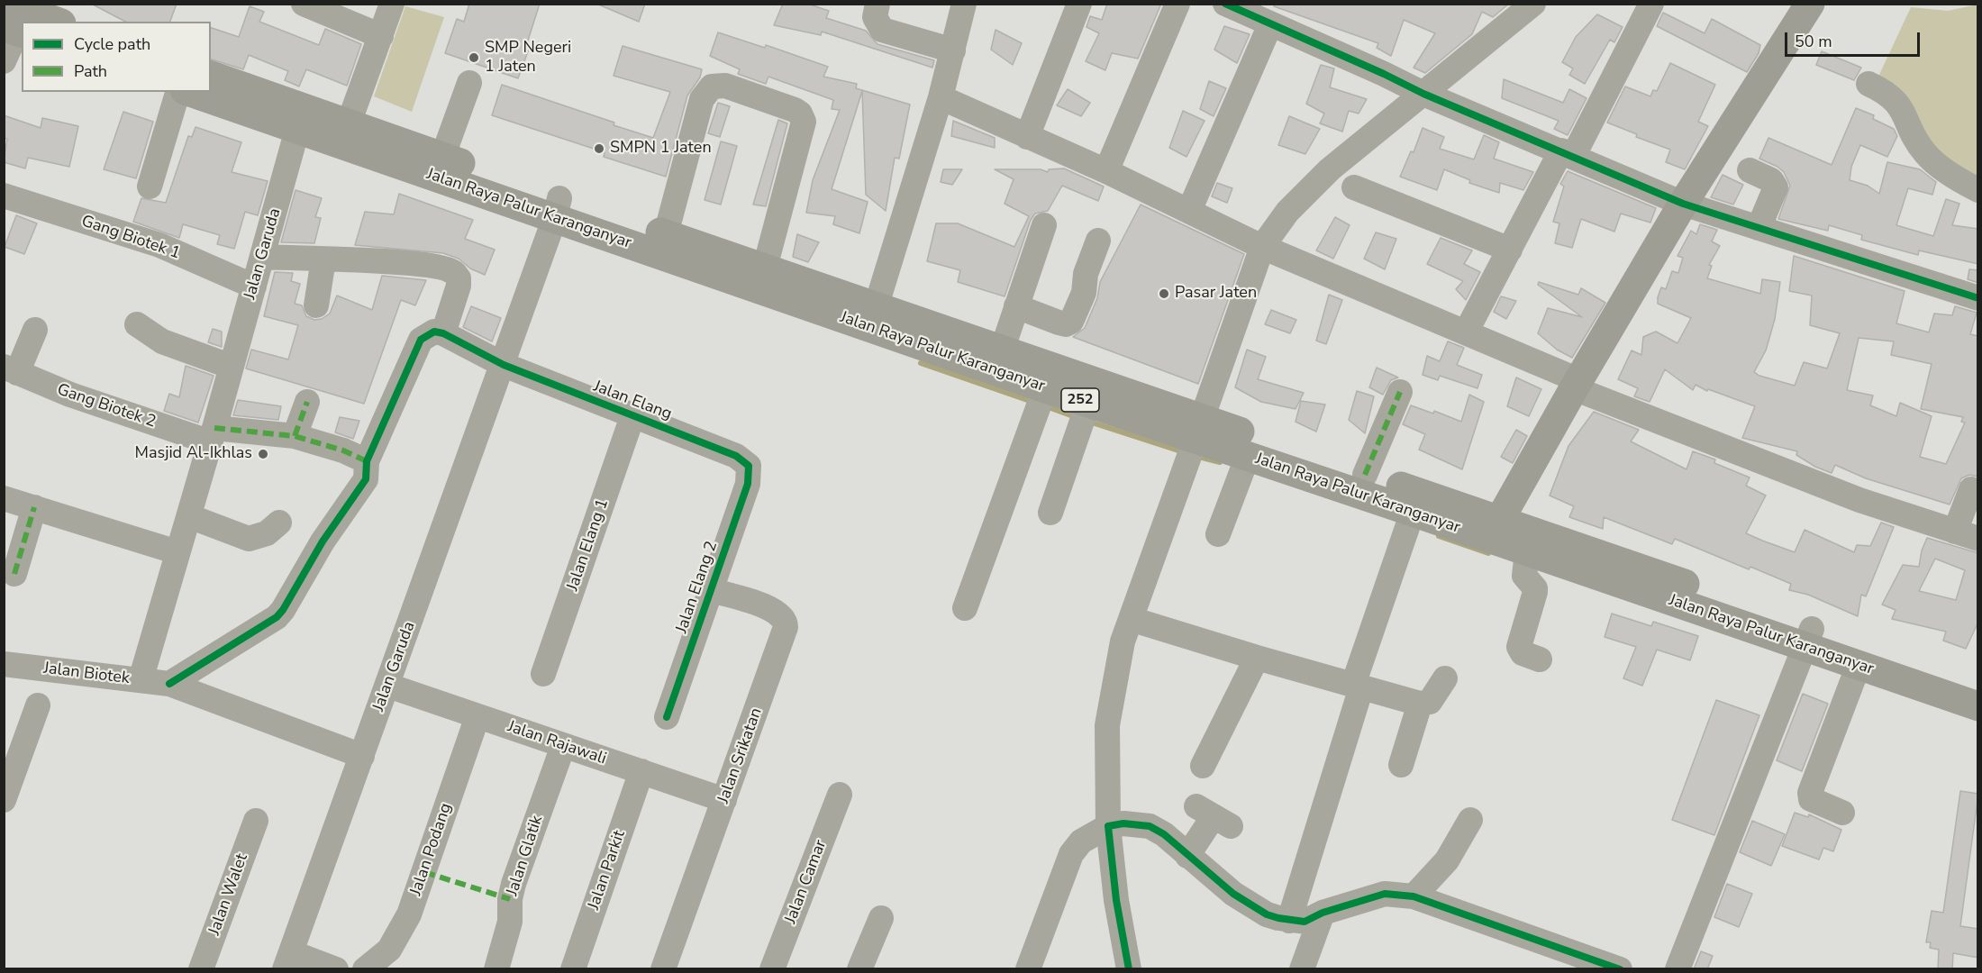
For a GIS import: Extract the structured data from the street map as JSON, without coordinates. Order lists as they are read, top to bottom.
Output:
{
  "streets": {
    "main road": ["Jalan Raya Palur Karanganyar", "252"],
    "street": [
      "Gang Biotek 1",
      "Jalan Garuda",
      "Jalan Elang",
      "Gang Biotek 2",
      "Jalan Elang 1",
      "Jalan Elang 2",
      "Jalan Biotek",
      "Jalan Rajawali",
      "Jalan Srikatan",
      "Jalan Podang",
      "Jalan Glatik",
      "Jalan Parkit",
      "Jalan Camar",
      "Jalan Walet"
    ]
  },
  "crossings": [
    ["Jalan Raya Palur Karanganyar", "Jalan Garuda"],
    ["Gang Biotek 1", "Jalan Garuda"],
    ["Jalan Garuda", "Jalan Elang"],
    ["Jalan Garuda", "Gang Biotek 2"],
    ["Jalan Garuda", "Jalan Biotek"],
    ["Jalan Garuda", "Jalan Rajawali"],
    ["Jalan Elang", "Jalan Elang 1"],
    ["Jalan Elang", "Jalan Elang 2"],
    ["Jalan Elang 2", "Jalan Srikatan"],
    ["Jalan Rajawali", "Jalan Srikatan"],
    ["Jalan Rajawali", "Jalan Podang"],
    ["Jalan Rajawali", "Jalan Glatik"],
    ["Jalan Rajawali", "Jalan Parkit"]
  ],
  "places": [
    "SMP Negeri 1 Jaten",
    "SMPN 1 Jaten",
    "Pasar Jaten",
    "Masjid Al-Ikhlas"
  ],
  "legend": ["Cycle path", "Path"],
  "scale_bar": "50 m"
}
